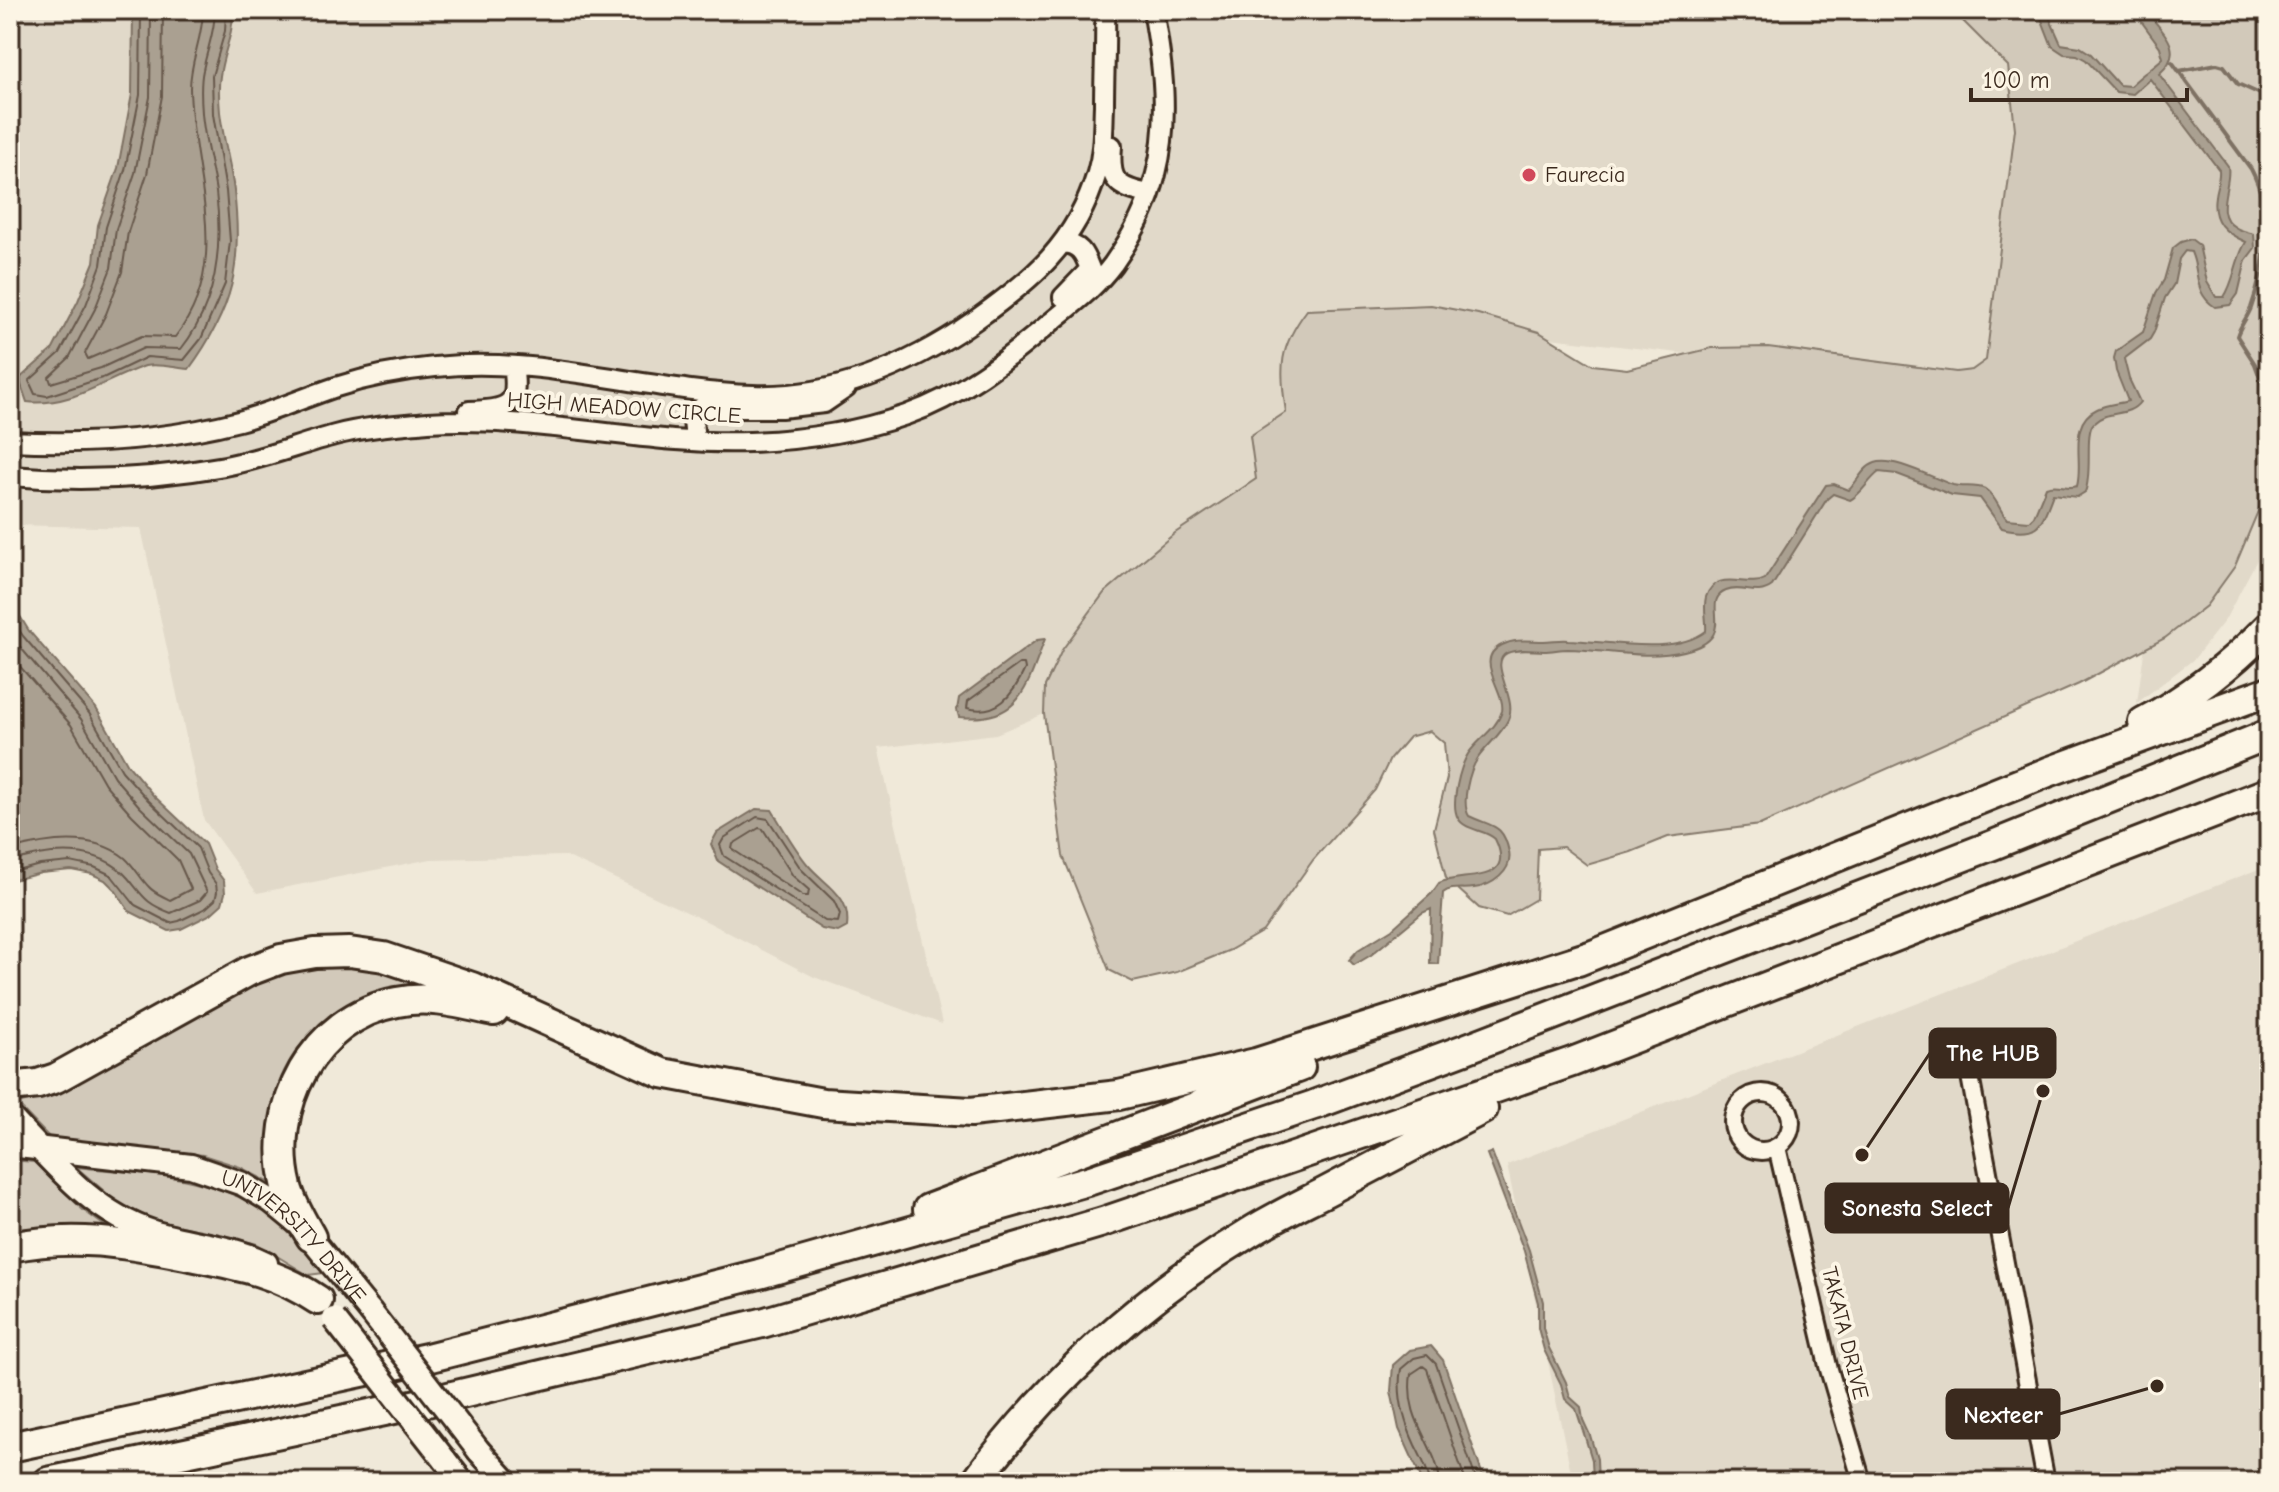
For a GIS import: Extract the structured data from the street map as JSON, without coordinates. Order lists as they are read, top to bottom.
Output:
{
  "streets": {
    "main road": ["UNIVERSITY DRIVE"],
    "street": ["HIGH MEADOW CIRCLE", "TAKATA DRIVE"]
  },
  "places": [
    "Faurecia",
    "Sonesta Select",
    "The HUB",
    "Nexteer"
  ],
  "scale_bar": "100 m"
}
